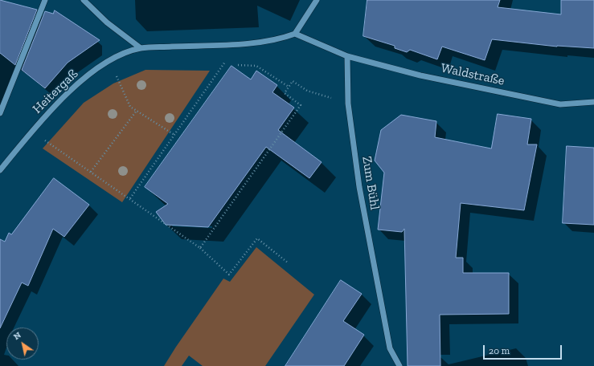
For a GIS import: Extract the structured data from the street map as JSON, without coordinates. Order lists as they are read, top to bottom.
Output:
{
  "streets": {
    "street": ["Waldstraße", "Heitergaß", "Zum Bühl"]
  },
  "crossings": [
    ["Waldstraße", "Zum Bühl"]
  ],
  "scale_bar": "20 m",
  "north": "top left"
}
